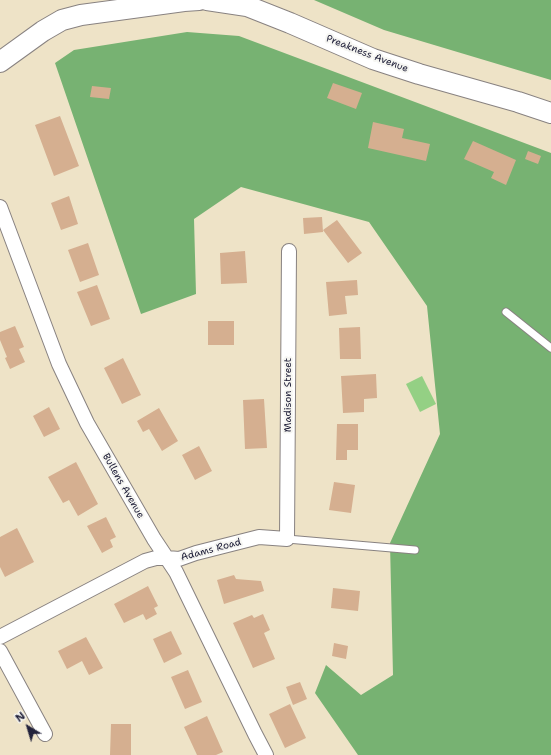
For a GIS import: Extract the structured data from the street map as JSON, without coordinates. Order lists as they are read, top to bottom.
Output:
{
  "streets": {
    "main road": ["Preakness Avenue"],
    "street": ["Madison Street", "Bullens Avenue", "Adams Road"]
  },
  "crossings": [
    ["Madison Street", "Adams Road"],
    ["Bullens Avenue", "Adams Road"]
  ],
  "north": "top left"
}
